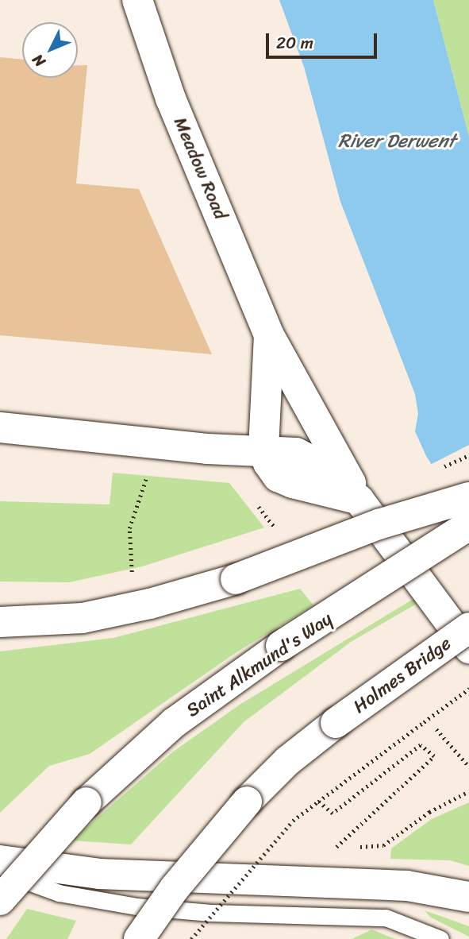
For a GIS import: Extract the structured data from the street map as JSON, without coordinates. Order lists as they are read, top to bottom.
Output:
{
  "streets": {
    "main road": ["Meadow Road", "Saint Alkmund's Way", "Holmes Bridge"]
  },
  "water": ["River Derwent"],
  "scale_bar": "20 m",
  "north": "bottom left"
}
